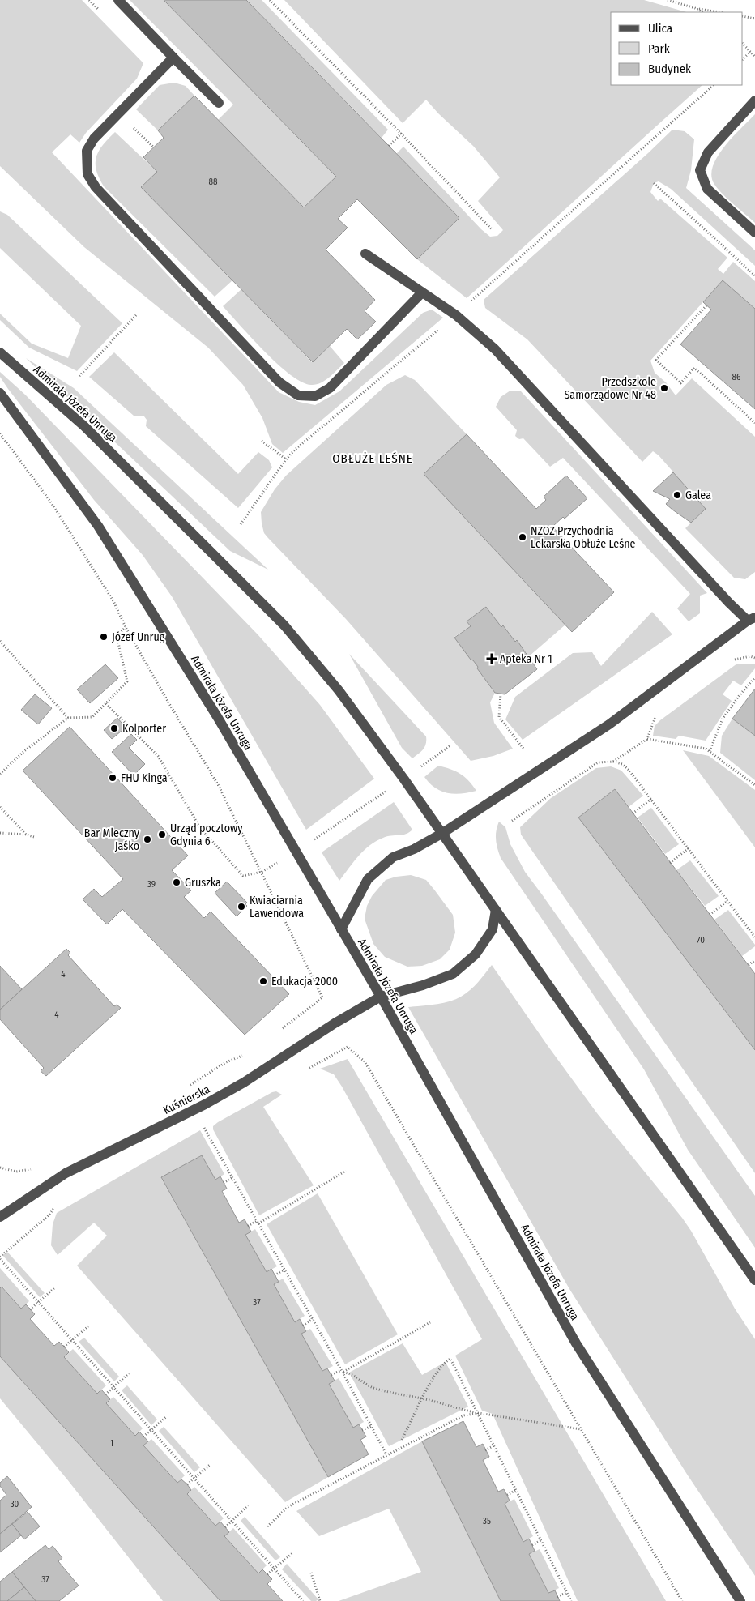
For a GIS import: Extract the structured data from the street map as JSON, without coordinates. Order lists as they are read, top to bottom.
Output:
{
  "streets": {
    "street": ["Admirała Józefa Unruga", "Kuśnierska"]
  },
  "crossings": [
    ["Admirała Józefa Unruga", "Kuśnierska"]
  ],
  "districts": ["OBŁUŻE LEŚNE"],
  "places": {
    "other": [
      "Przedszkole Samorządowe Nr 48",
      "Galea",
      "NZOZ Przychodnia Lekarska Obłuże Leśne",
      "Józef Unrug",
      "Kolporter",
      "FHU Kinga",
      "Urząd pocztowy Gdynia 6",
      "Bar Mleczny Jaśko",
      "Gruszka",
      "Kwiaciarnia Lawendowa",
      "Edukacja 2000"
    ],
    "health": ["Apteka Nr 1"]
  },
  "house_numbers": [
    "88",
    "86",
    "39",
    "70",
    "4",
    "4",
    "37",
    "1",
    "30",
    "35",
    "37"
  ],
  "legend": ["Ulica", "Park", "Budynek"]
}
